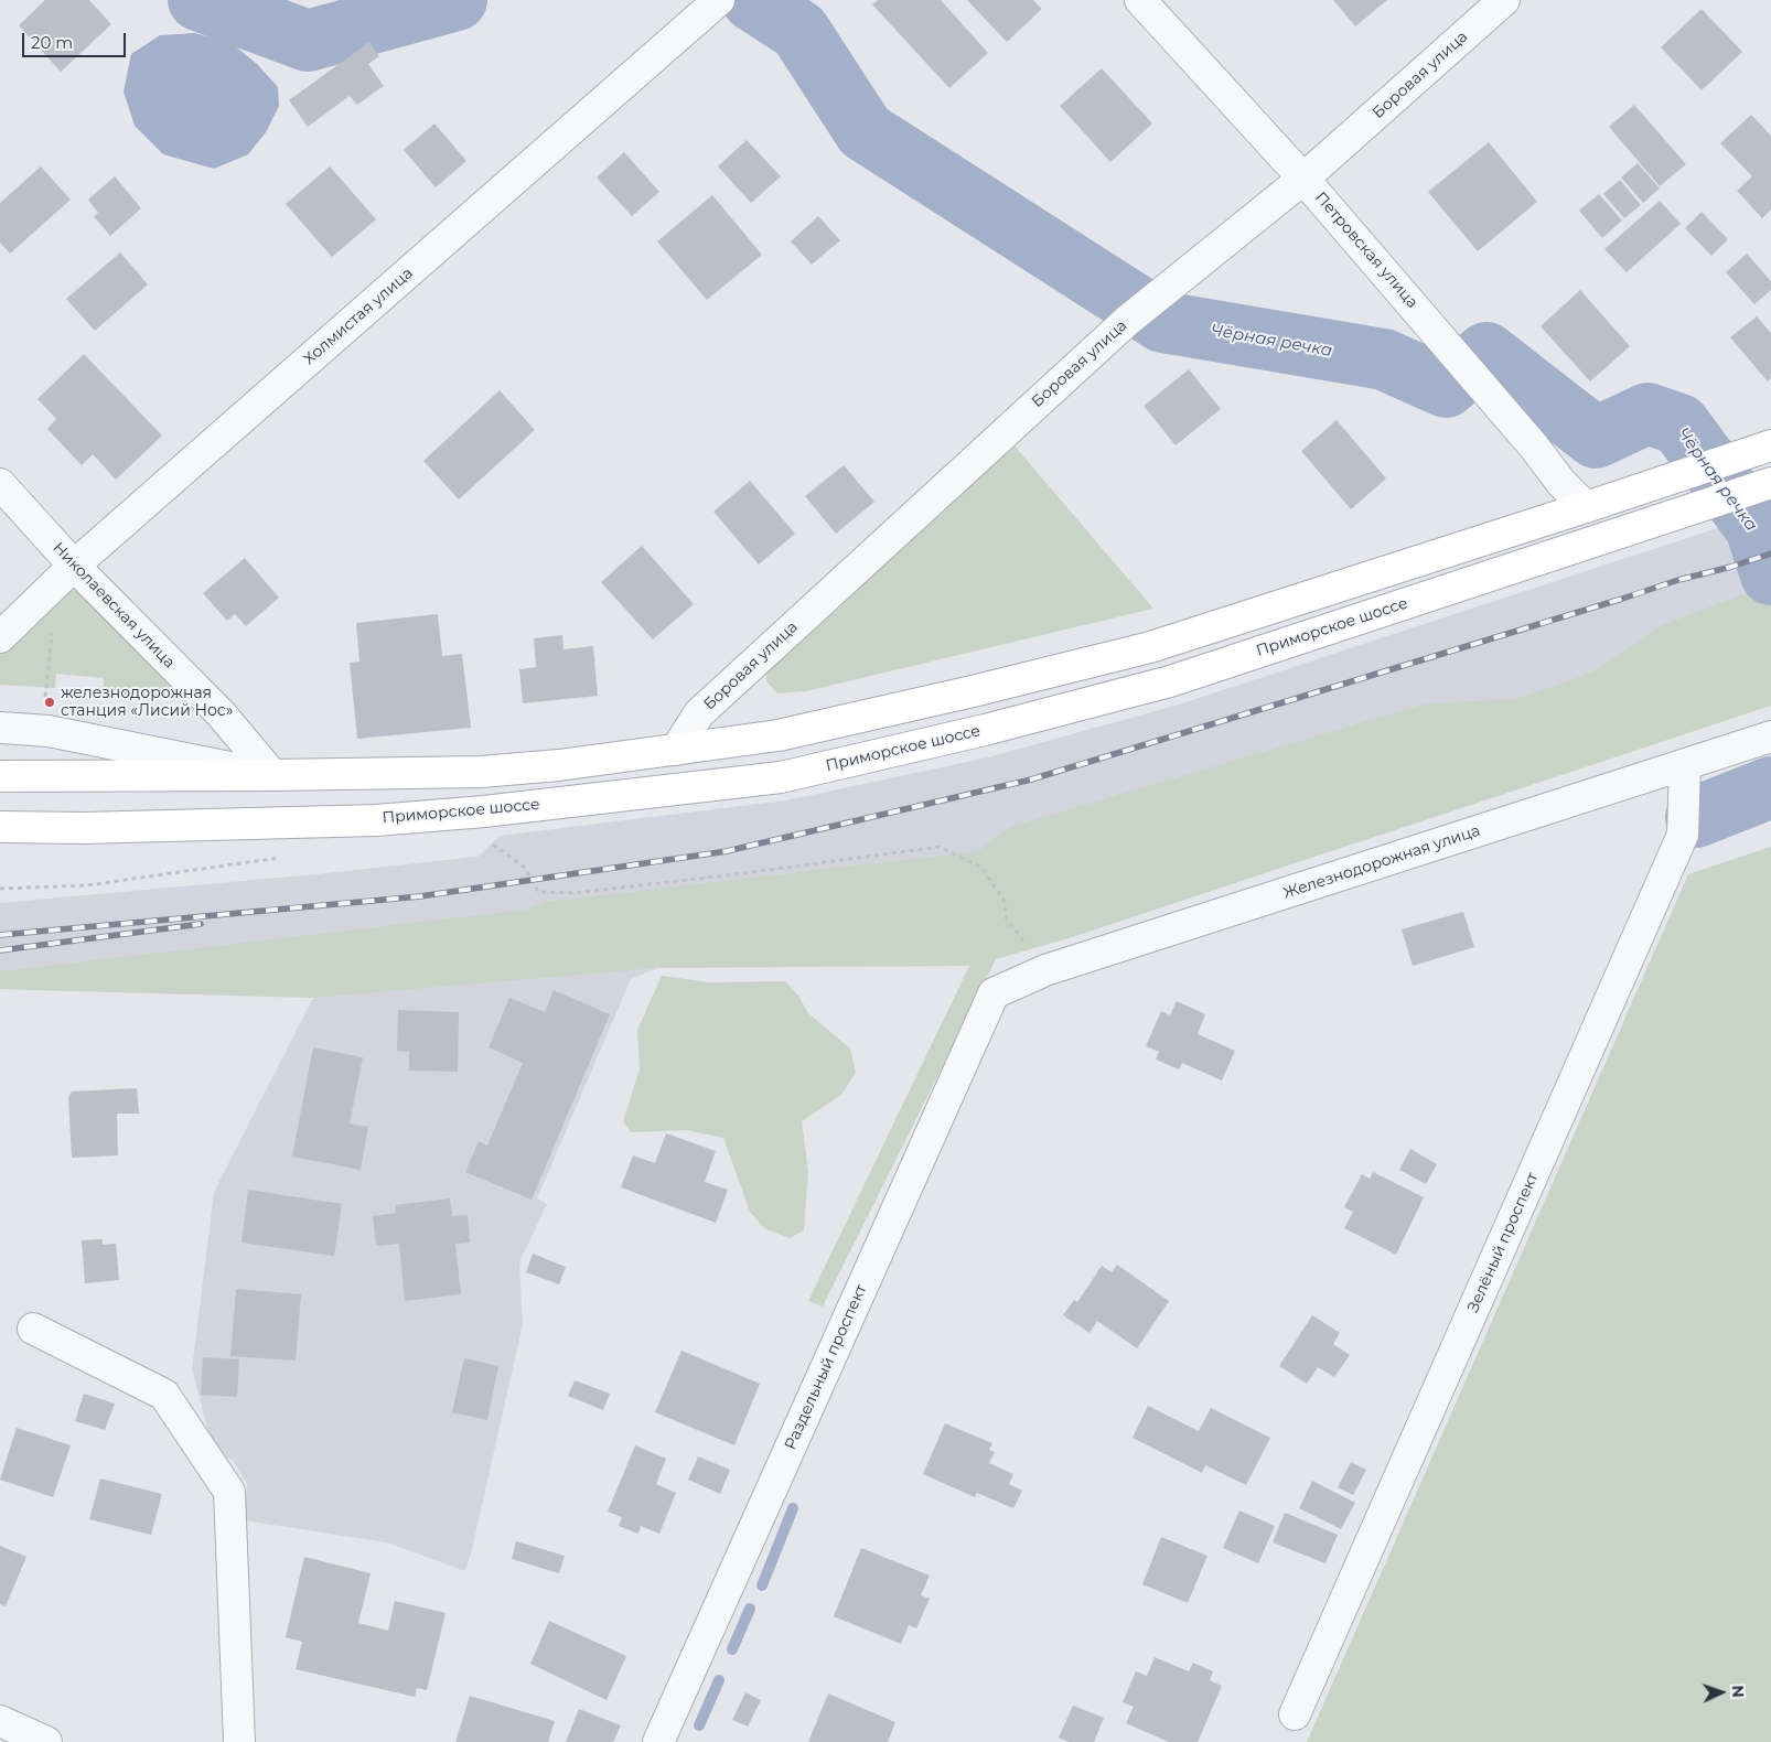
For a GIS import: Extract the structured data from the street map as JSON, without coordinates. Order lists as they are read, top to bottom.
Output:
{
  "streets": {
    "main road": ["Приморское шоссе"],
    "street": [
      "Боровая улица",
      "Петровская улица",
      "Холмистая улица",
      "Николаевская улица",
      "Железнодорожная улица",
      "Зелёный проспект",
      "Раздельный проспект"
    ]
  },
  "crossings": [
    ["Боровая улица", "Петровская улица"],
    ["Холмистая улица", "Николаевская улица"],
    ["Железнодорожная улица", "Зелёный проспект"],
    ["Железнодорожная улица", "Раздельный проспект"]
  ],
  "water": ["Чёрная речка"],
  "places": ["железнодорожная станция «Лисий Нос»"],
  "scale_bar": "20 m",
  "north": "right"
}
